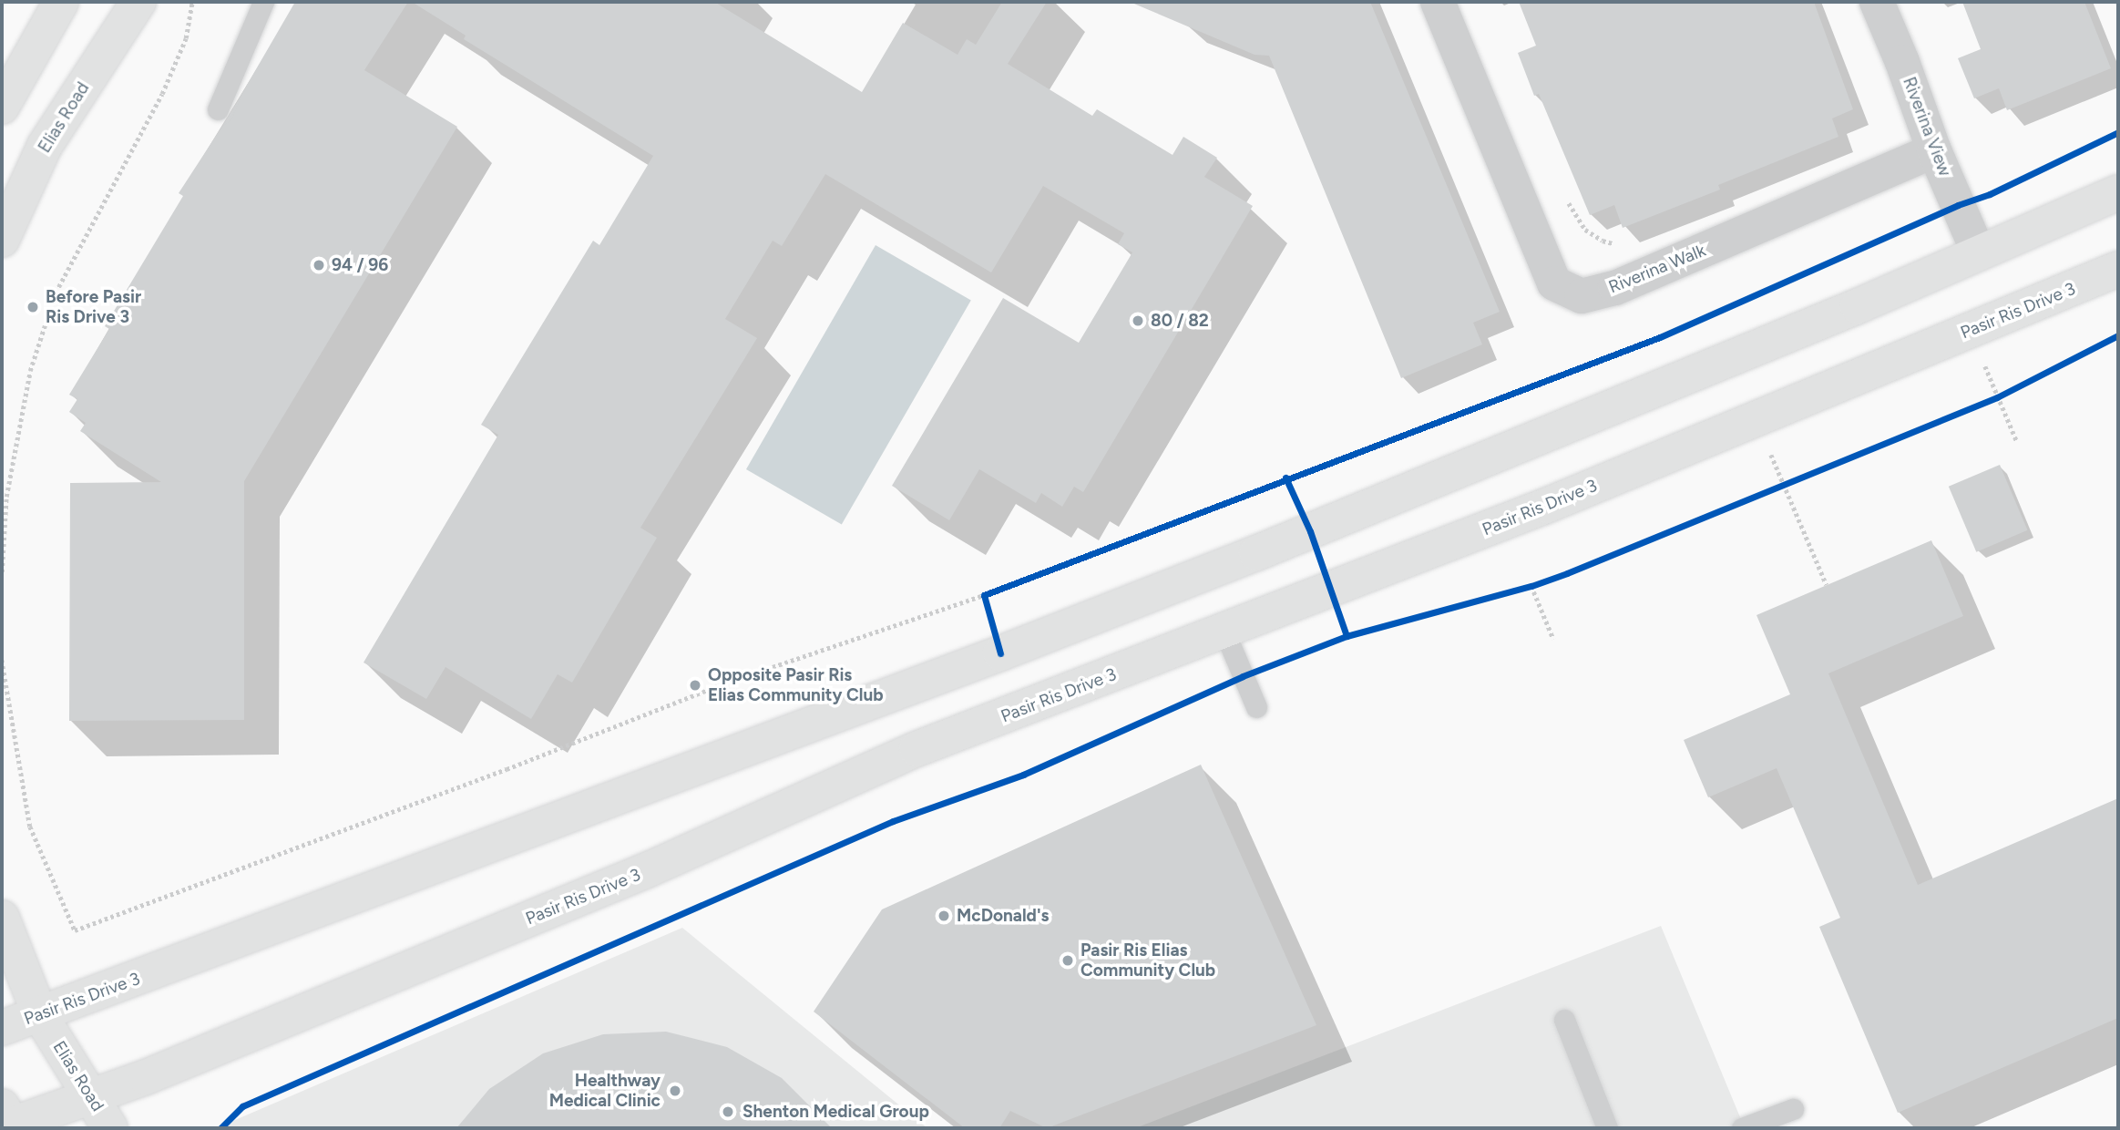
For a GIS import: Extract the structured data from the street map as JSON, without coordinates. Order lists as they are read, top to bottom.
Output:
{
  "streets": {
    "main road": ["Elias Road", "Pasir Ris Drive 3"],
    "street": ["Riverina View", "Riverina Walk"]
  },
  "crossings": [
    ["Elias Road", "Pasir Ris Drive 3"],
    ["Riverina View", "Riverina Walk"],
    ["Riverina View", "Pasir Ris Drive 3"]
  ],
  "places": [
    "94 / 96",
    "Before Pasir Ris Drive 3",
    "80 / 82",
    "Opposite Pasir Ris Elias Community Club",
    "McDonald's",
    "Pasir Ris Elias Community Club",
    "Healthway Medical Clinic",
    "Shenton Medical Group"
  ]
}
